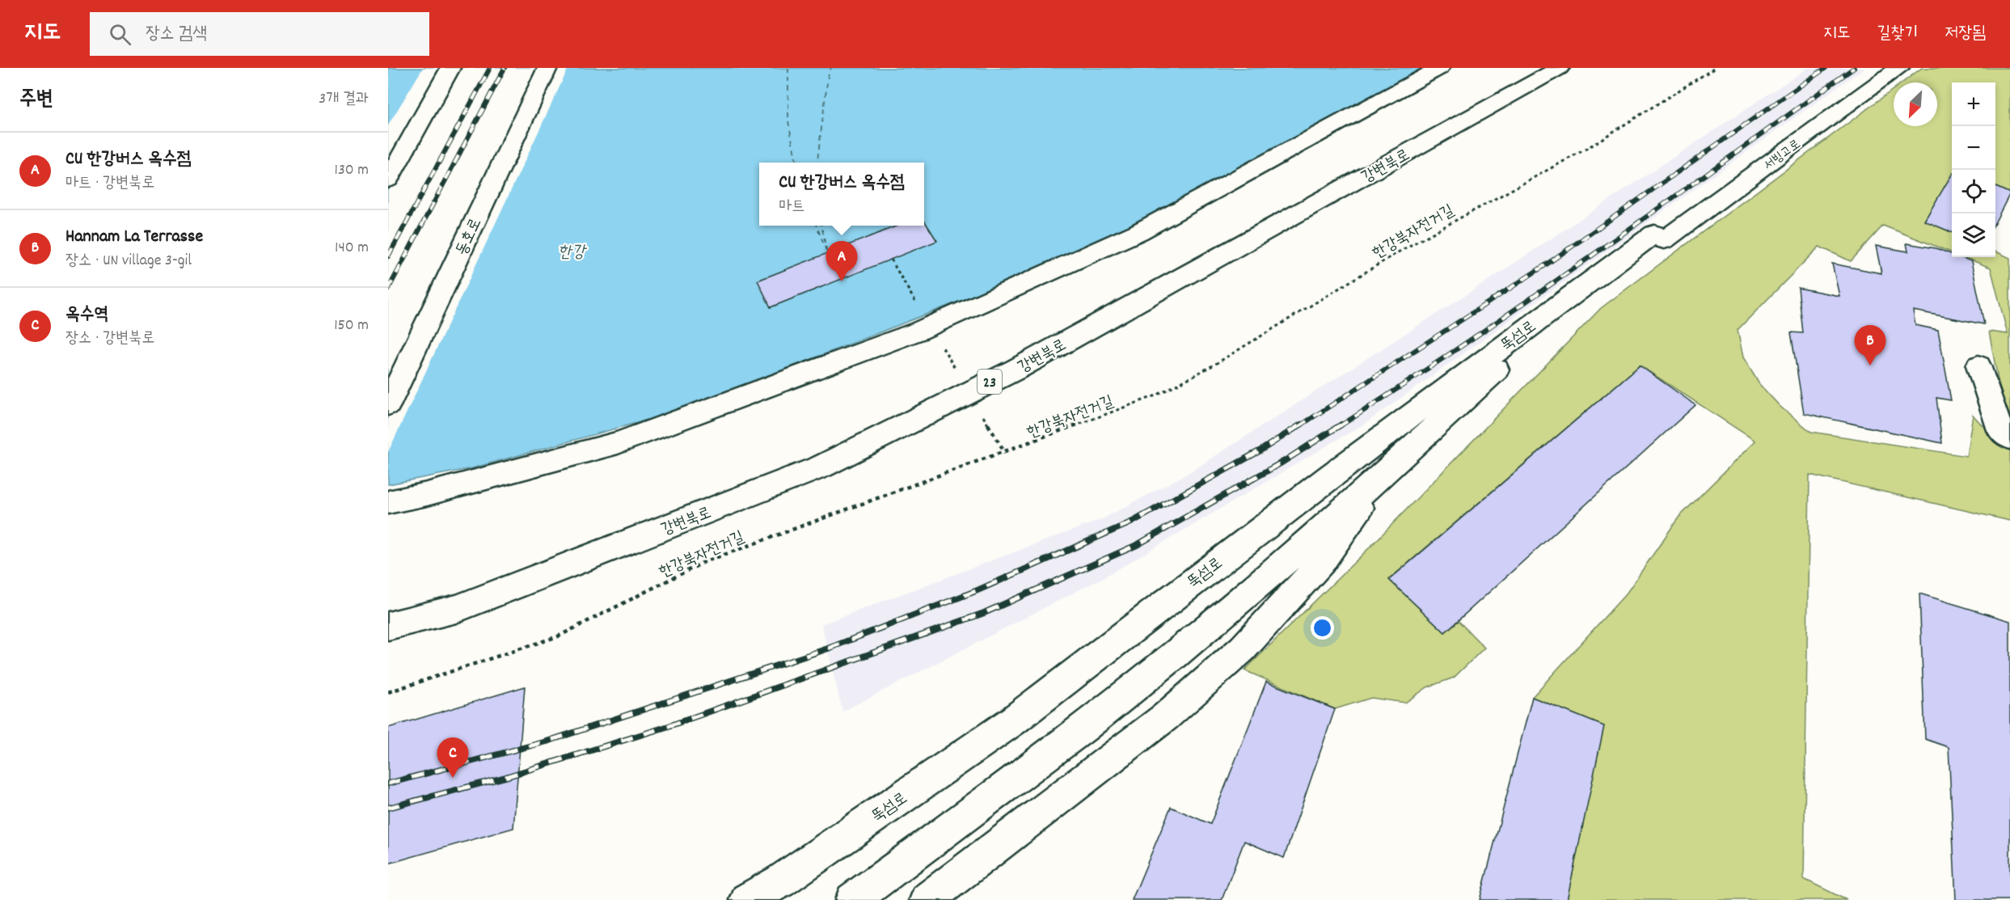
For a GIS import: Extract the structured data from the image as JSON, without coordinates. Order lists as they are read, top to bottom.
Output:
{
  "streets": {
    "main road": [
      "서빙고로",
      "강변북로",
      "동호로",
      "뚝섬로",
      "23"
    ],
    "path": ["한강북자전거길"]
  },
  "crossings": [
    ["서빙고로", "뚝섬로"]
  ],
  "water": ["한강"],
  "north": "bottom left",
  "page": {
    "header": "지도",
    "search": "장소 검색",
    "nav": ["지도", "길찾기", "저장됨"],
    "heading": ["주변", "3개 결과"],
    "map_buttons": ["+", "−"],
    "list": [
      {
        "mark": "A",
        "name": "CU 한강버스 옥수점",
        "note": "마트 · 강변북로",
        "value": "130 m"
      },
      {
        "mark": "B",
        "name": "Hannam La Terrasse",
        "note": "장소 · UN village 3-gil",
        "value": "140 m"
      },
      {
        "mark": "C",
        "name": "옥수역",
        "note": "장소 · 강변북로",
        "value": "150 m"
      }
    ],
    "popup": ["CU 한강버스 옥수점", "마트"],
    "pins": ["A", "B", "C"]
  }
}
